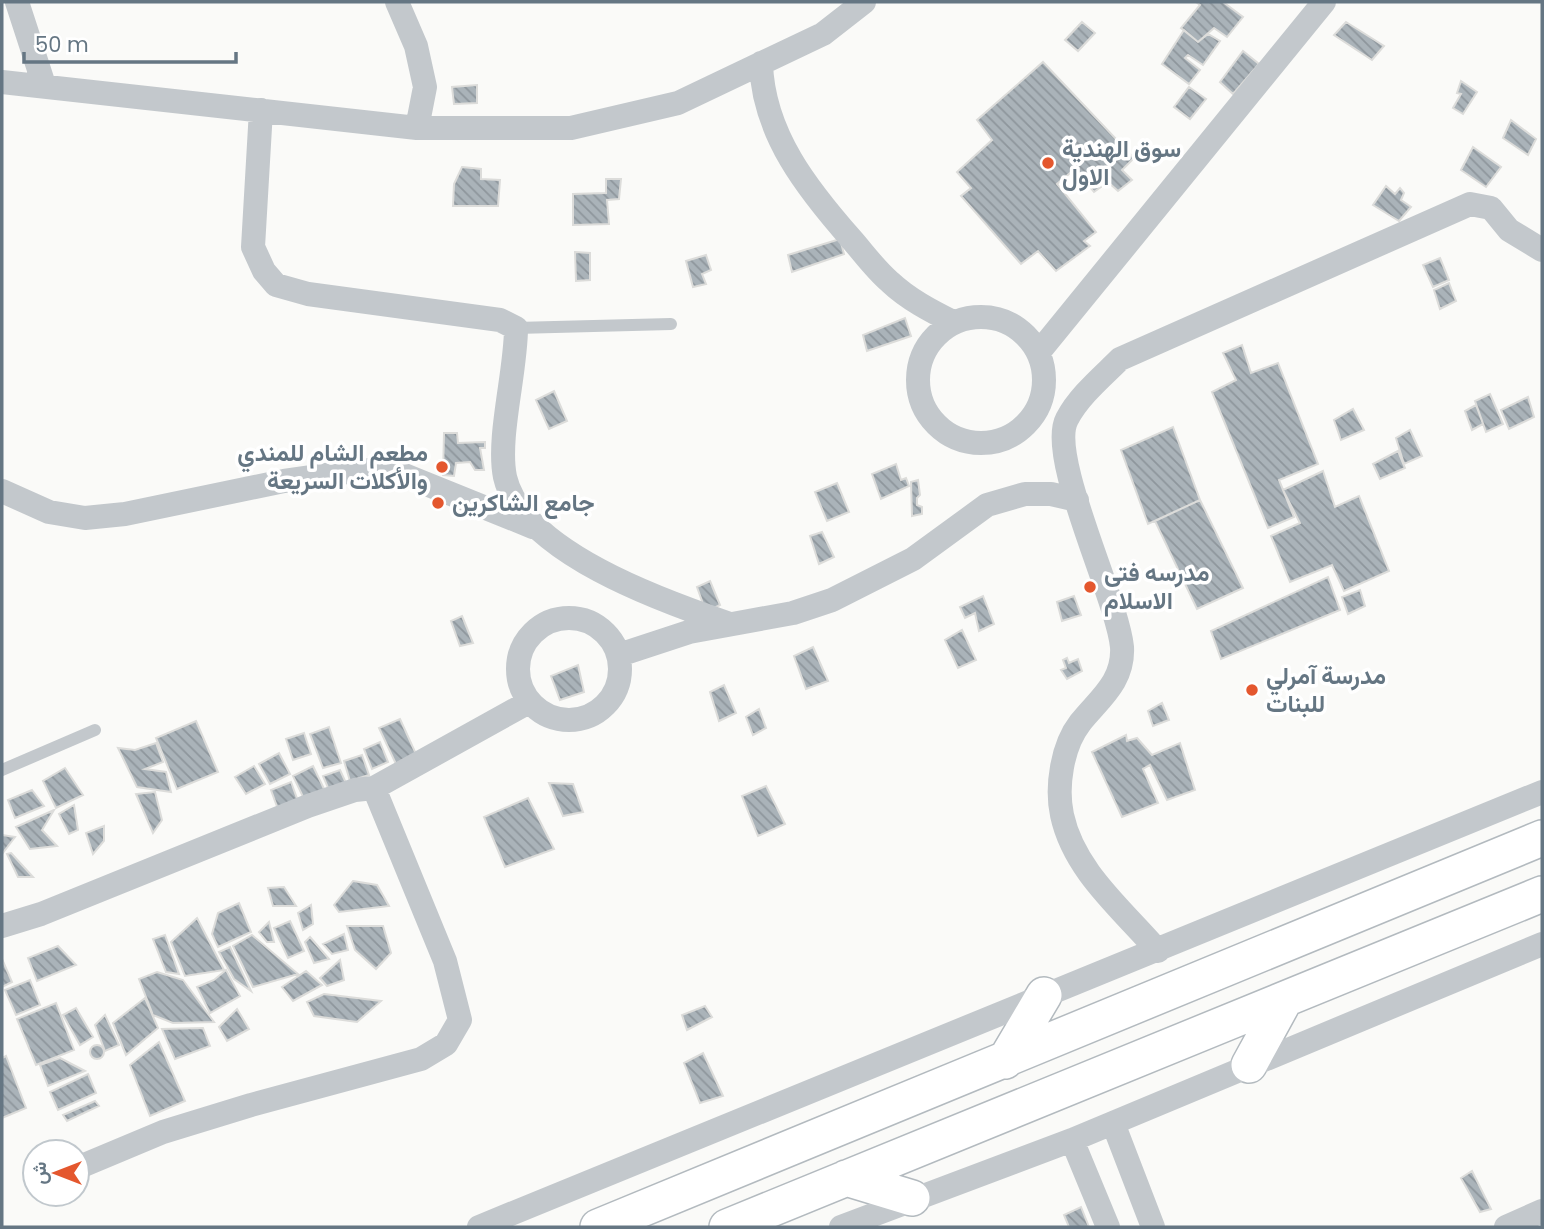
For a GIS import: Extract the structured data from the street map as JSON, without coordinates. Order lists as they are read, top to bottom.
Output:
{
  "places": [
    "سوق الهندية الاول",
    "مطعم الشام للمندي والأكلات السريعة",
    "جامع الشاكرين",
    "مدرسه فتى الاسلام",
    "مدرسة آمرلي للبنات"
  ],
  "scale_bar": "50 m",
  "north": "left"
}
